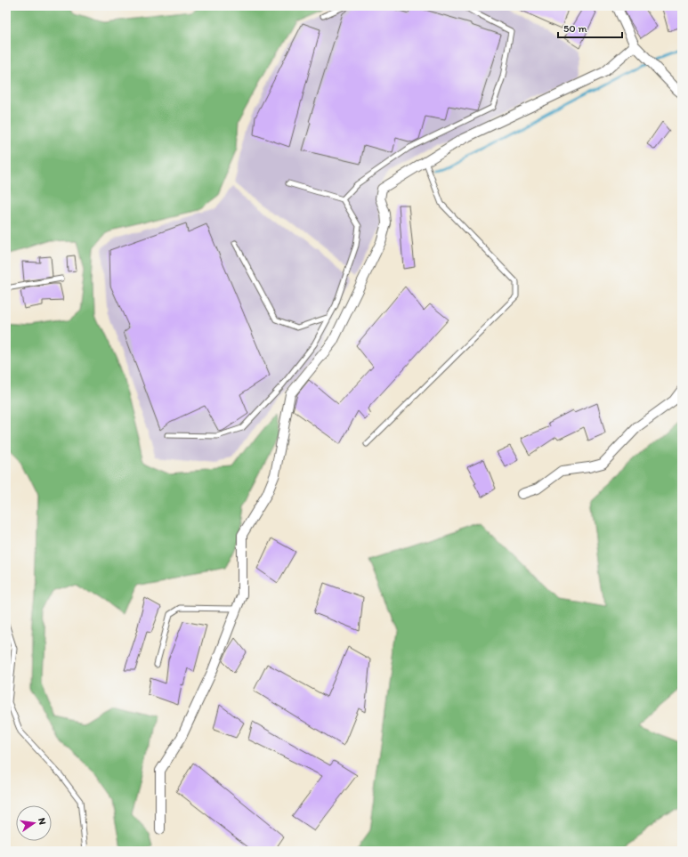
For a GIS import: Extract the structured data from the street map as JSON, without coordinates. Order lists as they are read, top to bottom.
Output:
{
  "scale_bar": "50 m",
  "north": "right"
}
